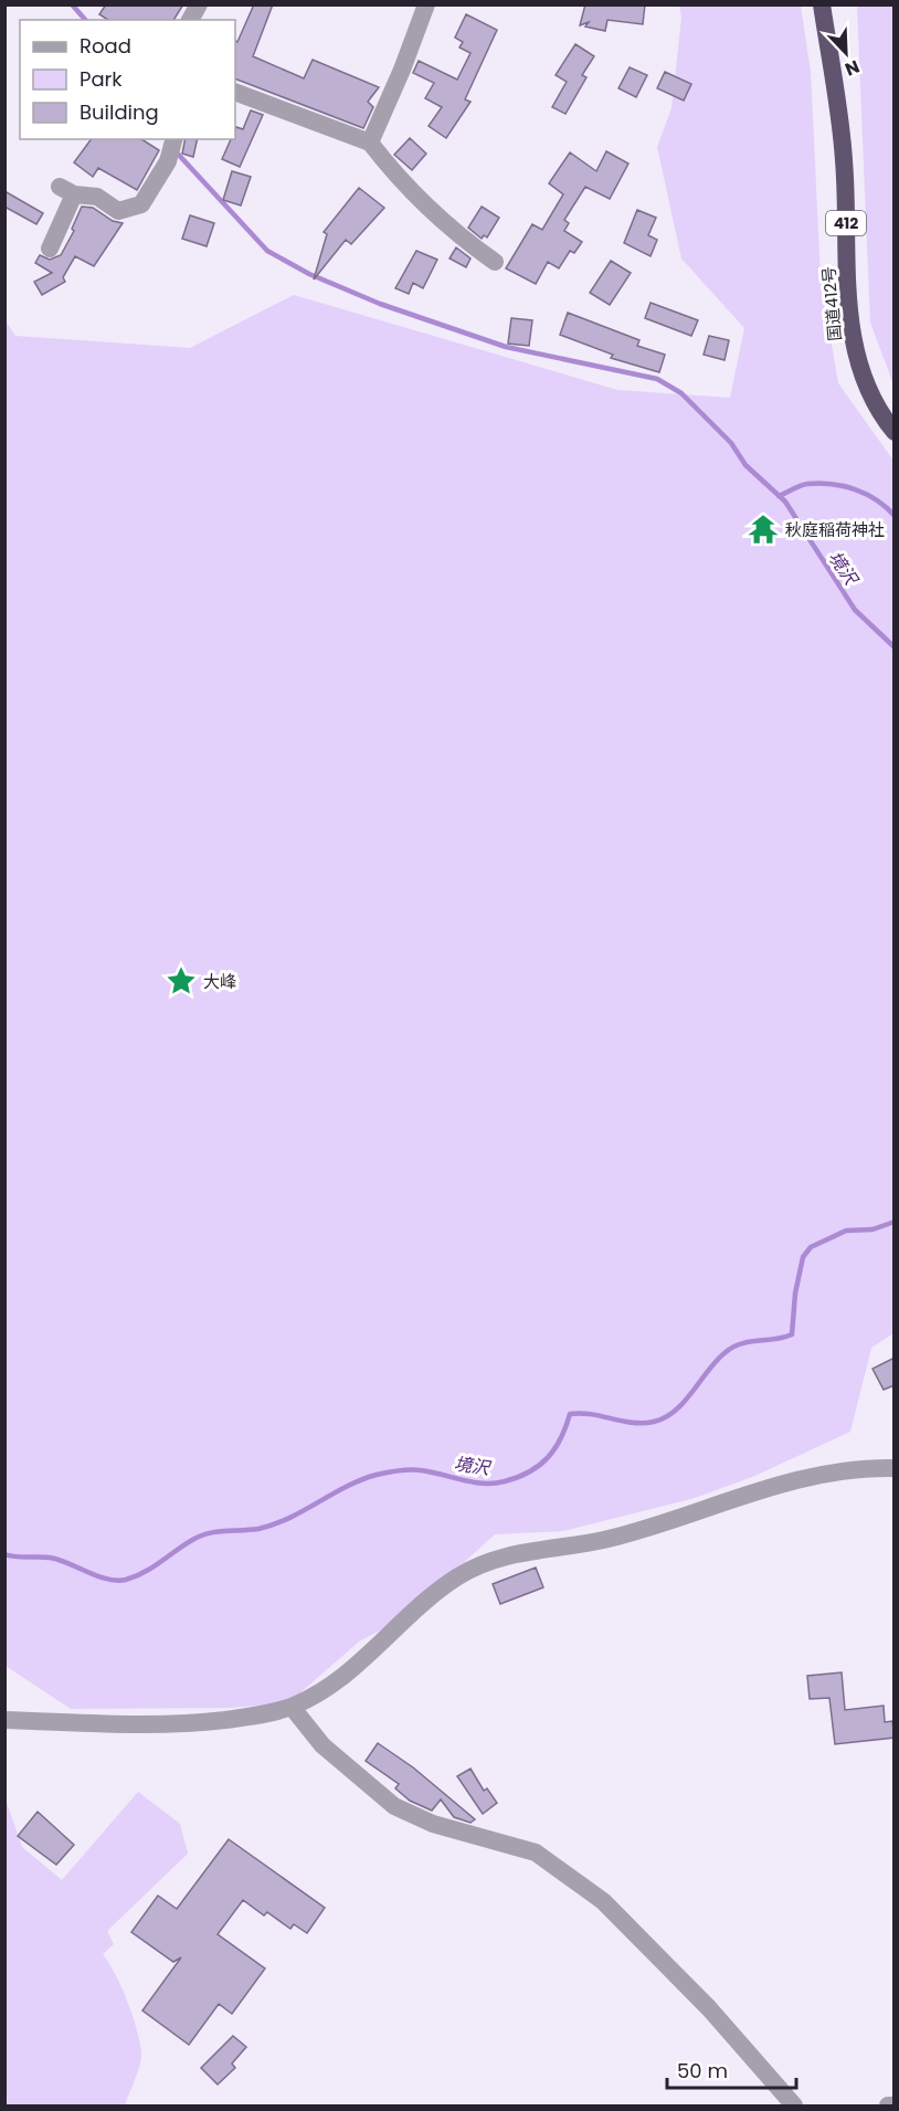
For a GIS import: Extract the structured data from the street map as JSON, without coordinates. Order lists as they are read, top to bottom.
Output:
{
  "streets": {
    "highway": ["412", "国道412号"]
  },
  "water": ["境沢"],
  "places": {
    "temple": ["秋庭稲荷神社"],
    "place": ["大峰"]
  },
  "legend": ["Road", "Park", "Building"],
  "scale_bar": "50 m",
  "north": "bottom right"
}
